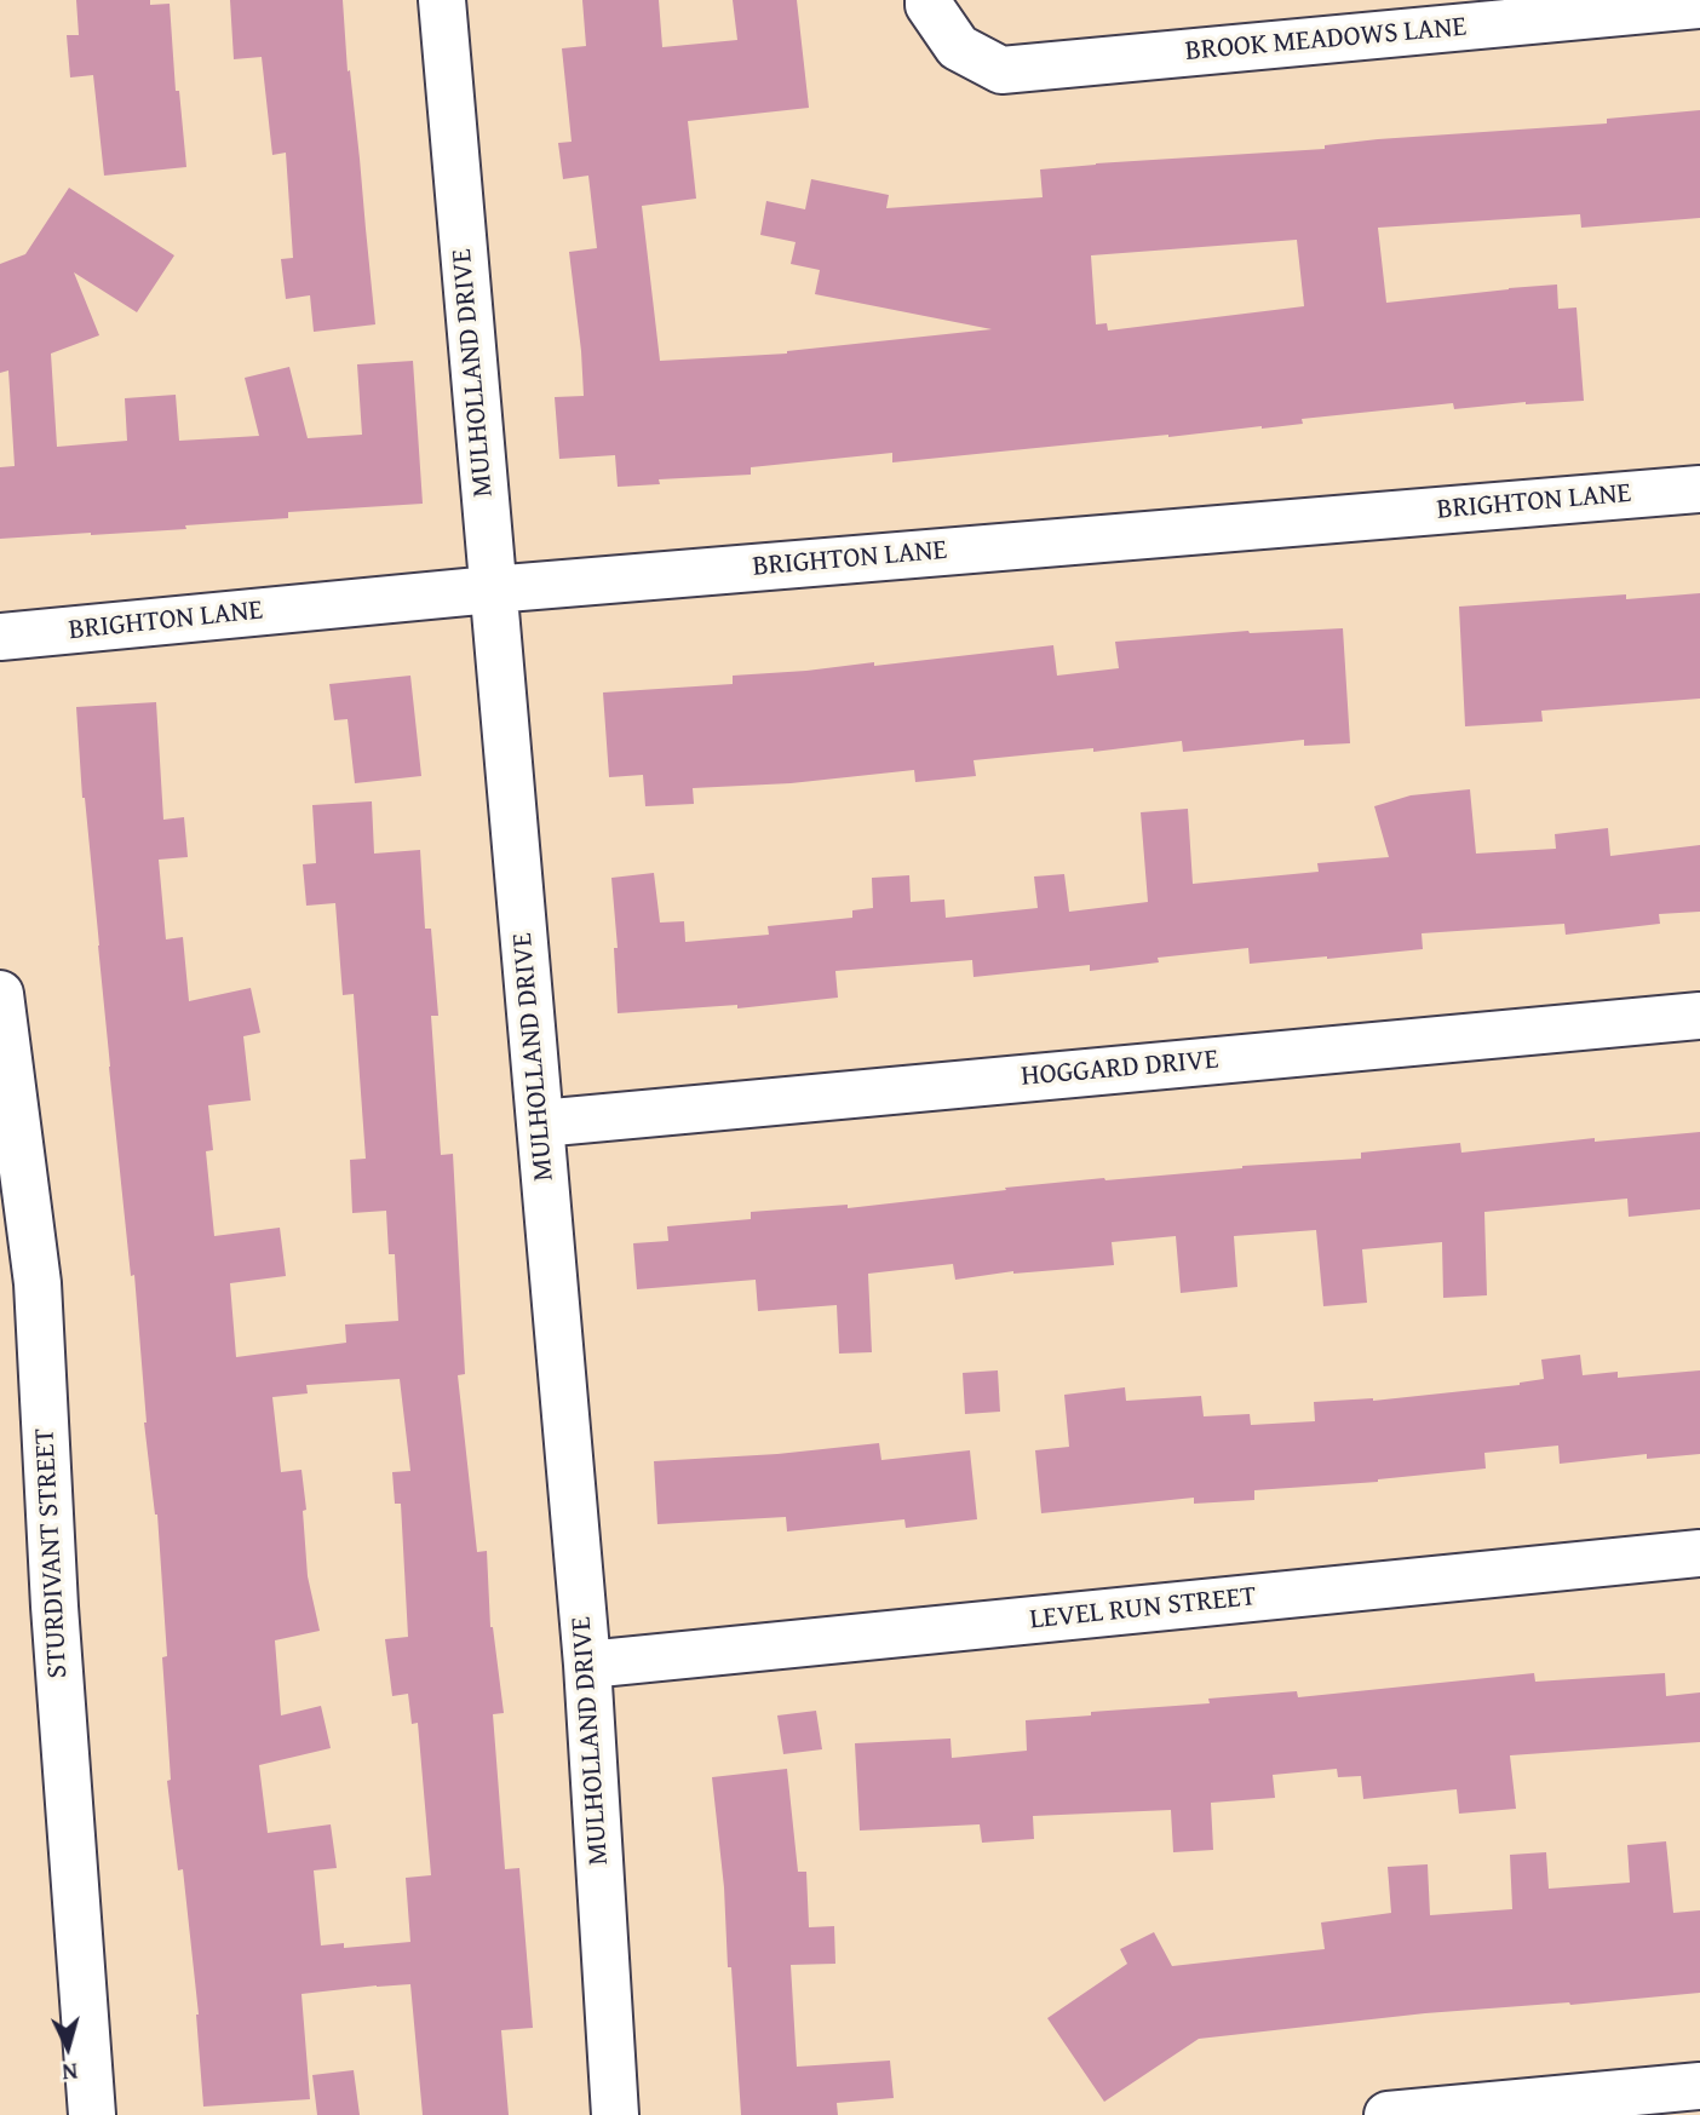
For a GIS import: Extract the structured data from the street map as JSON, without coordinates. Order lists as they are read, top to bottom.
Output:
{
  "streets": {
    "street": [
      "BROOK MEADOWS LANE",
      "MULHOLLAND DRIVE",
      "BRIGHTON LANE",
      "HOGGARD DRIVE",
      "STURDIVANT STREET",
      "LEVEL RUN STREET"
    ]
  },
  "crossings": [
    ["MULHOLLAND DRIVE", "BRIGHTON LANE"],
    ["MULHOLLAND DRIVE", "HOGGARD DRIVE"],
    ["MULHOLLAND DRIVE", "LEVEL RUN STREET"]
  ],
  "north": "bottom"
}
